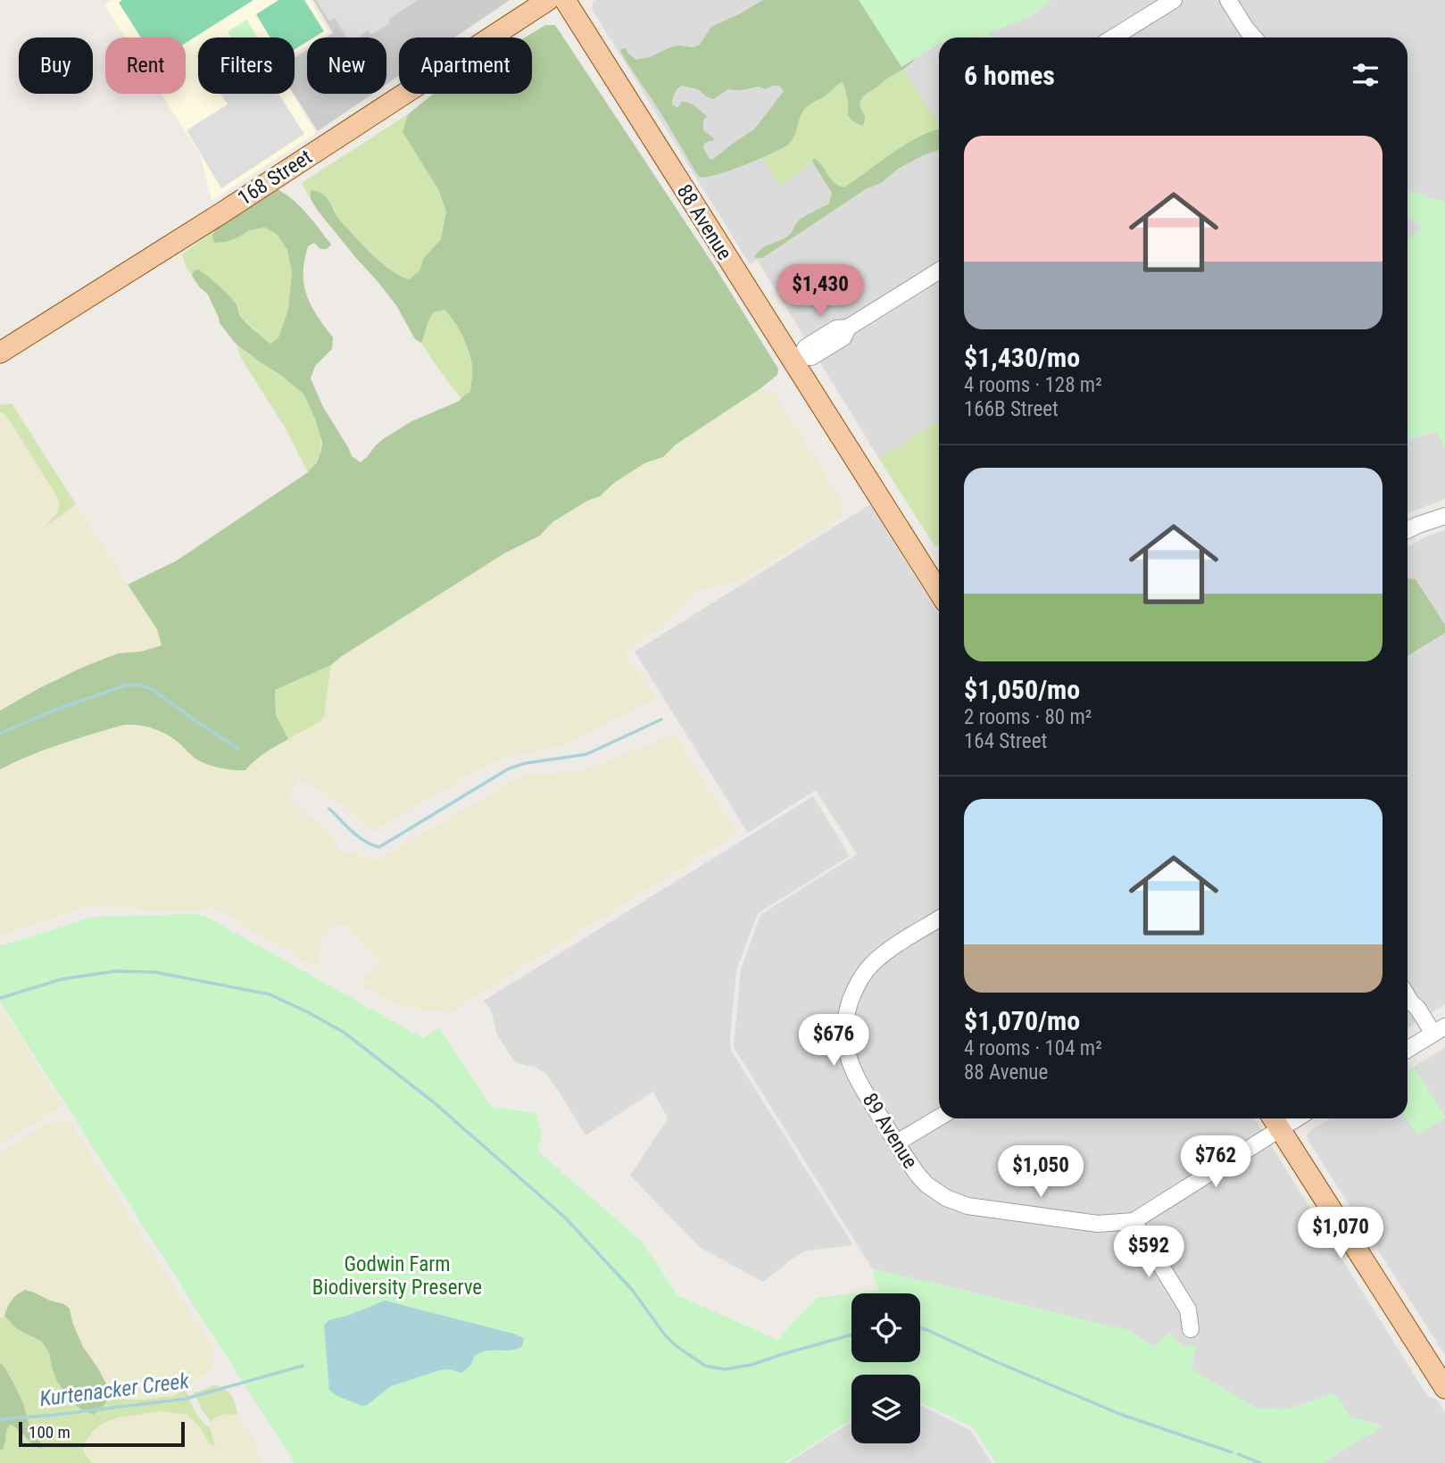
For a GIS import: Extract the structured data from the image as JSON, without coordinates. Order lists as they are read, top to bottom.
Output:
{
  "streets": {
    "main road": ["168 Street", "88 Avenue"],
    "street": ["89 Avenue"]
  },
  "water": ["Kurtenacker Creek"],
  "parks": ["Godwin Farm Biodiversity Preserve"],
  "scale_bar": "100 m",
  "page": {
    "chip": [
      "Buy",
      "Rent",
      "Filters",
      "New",
      "Apartment"
    ],
    "heading": "6 homes",
    "list": [
      {
        "name": "$1,430/mo",
        "note": "4 rooms · 128 m² · 166B Street"
      },
      {
        "name": "$1,050/mo",
        "note": "2 rooms · 80 m² · 164 Street"
      },
      {
        "name": "$1,070/mo",
        "note": "4 rooms · 104 m² · 88 Avenue"
      }
    ],
    "price": [
      "$1,430",
      "$676",
      "$762",
      "$1,050",
      "$1,070",
      "$592"
    ],
    "scale": "100 m"
  }
}
